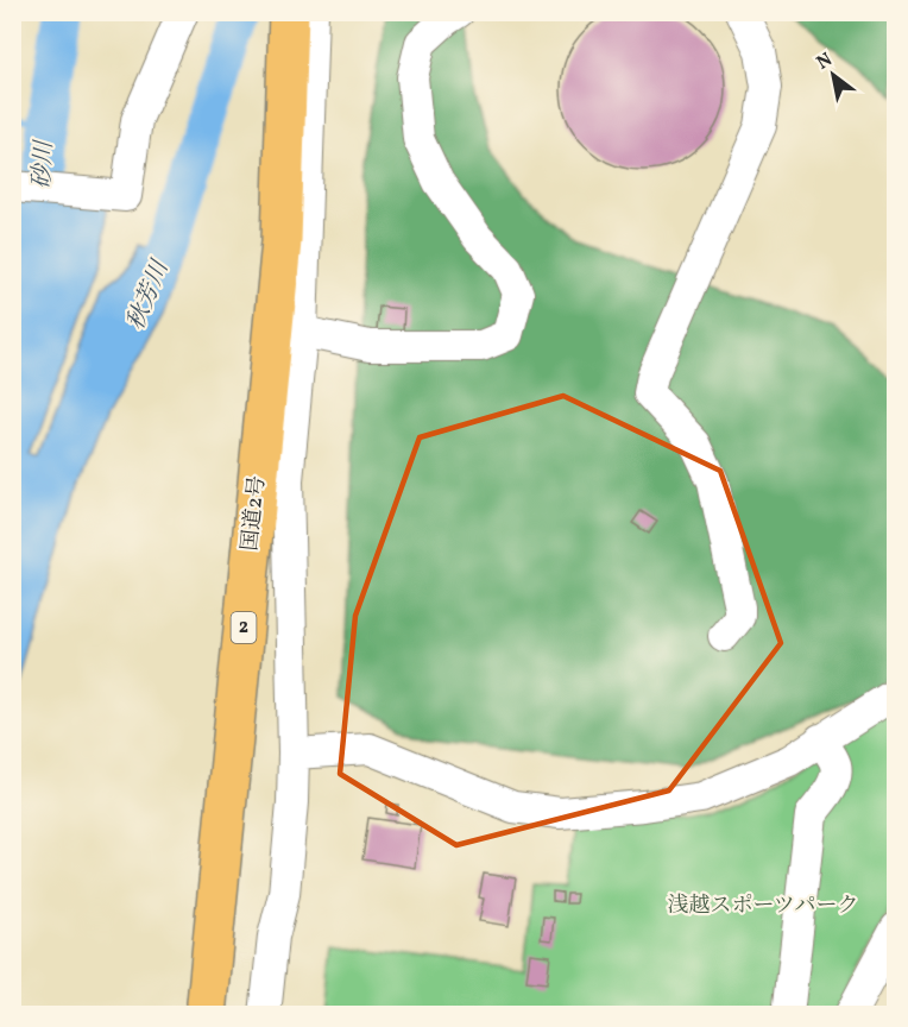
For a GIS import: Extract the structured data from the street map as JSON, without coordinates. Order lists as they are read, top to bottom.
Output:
{
  "streets": {
    "highway": ["国道2号", "2"]
  },
  "water": ["砂川", "秋芳川"],
  "parks": ["浅越スポーツパーク"],
  "north": "top left"
}
